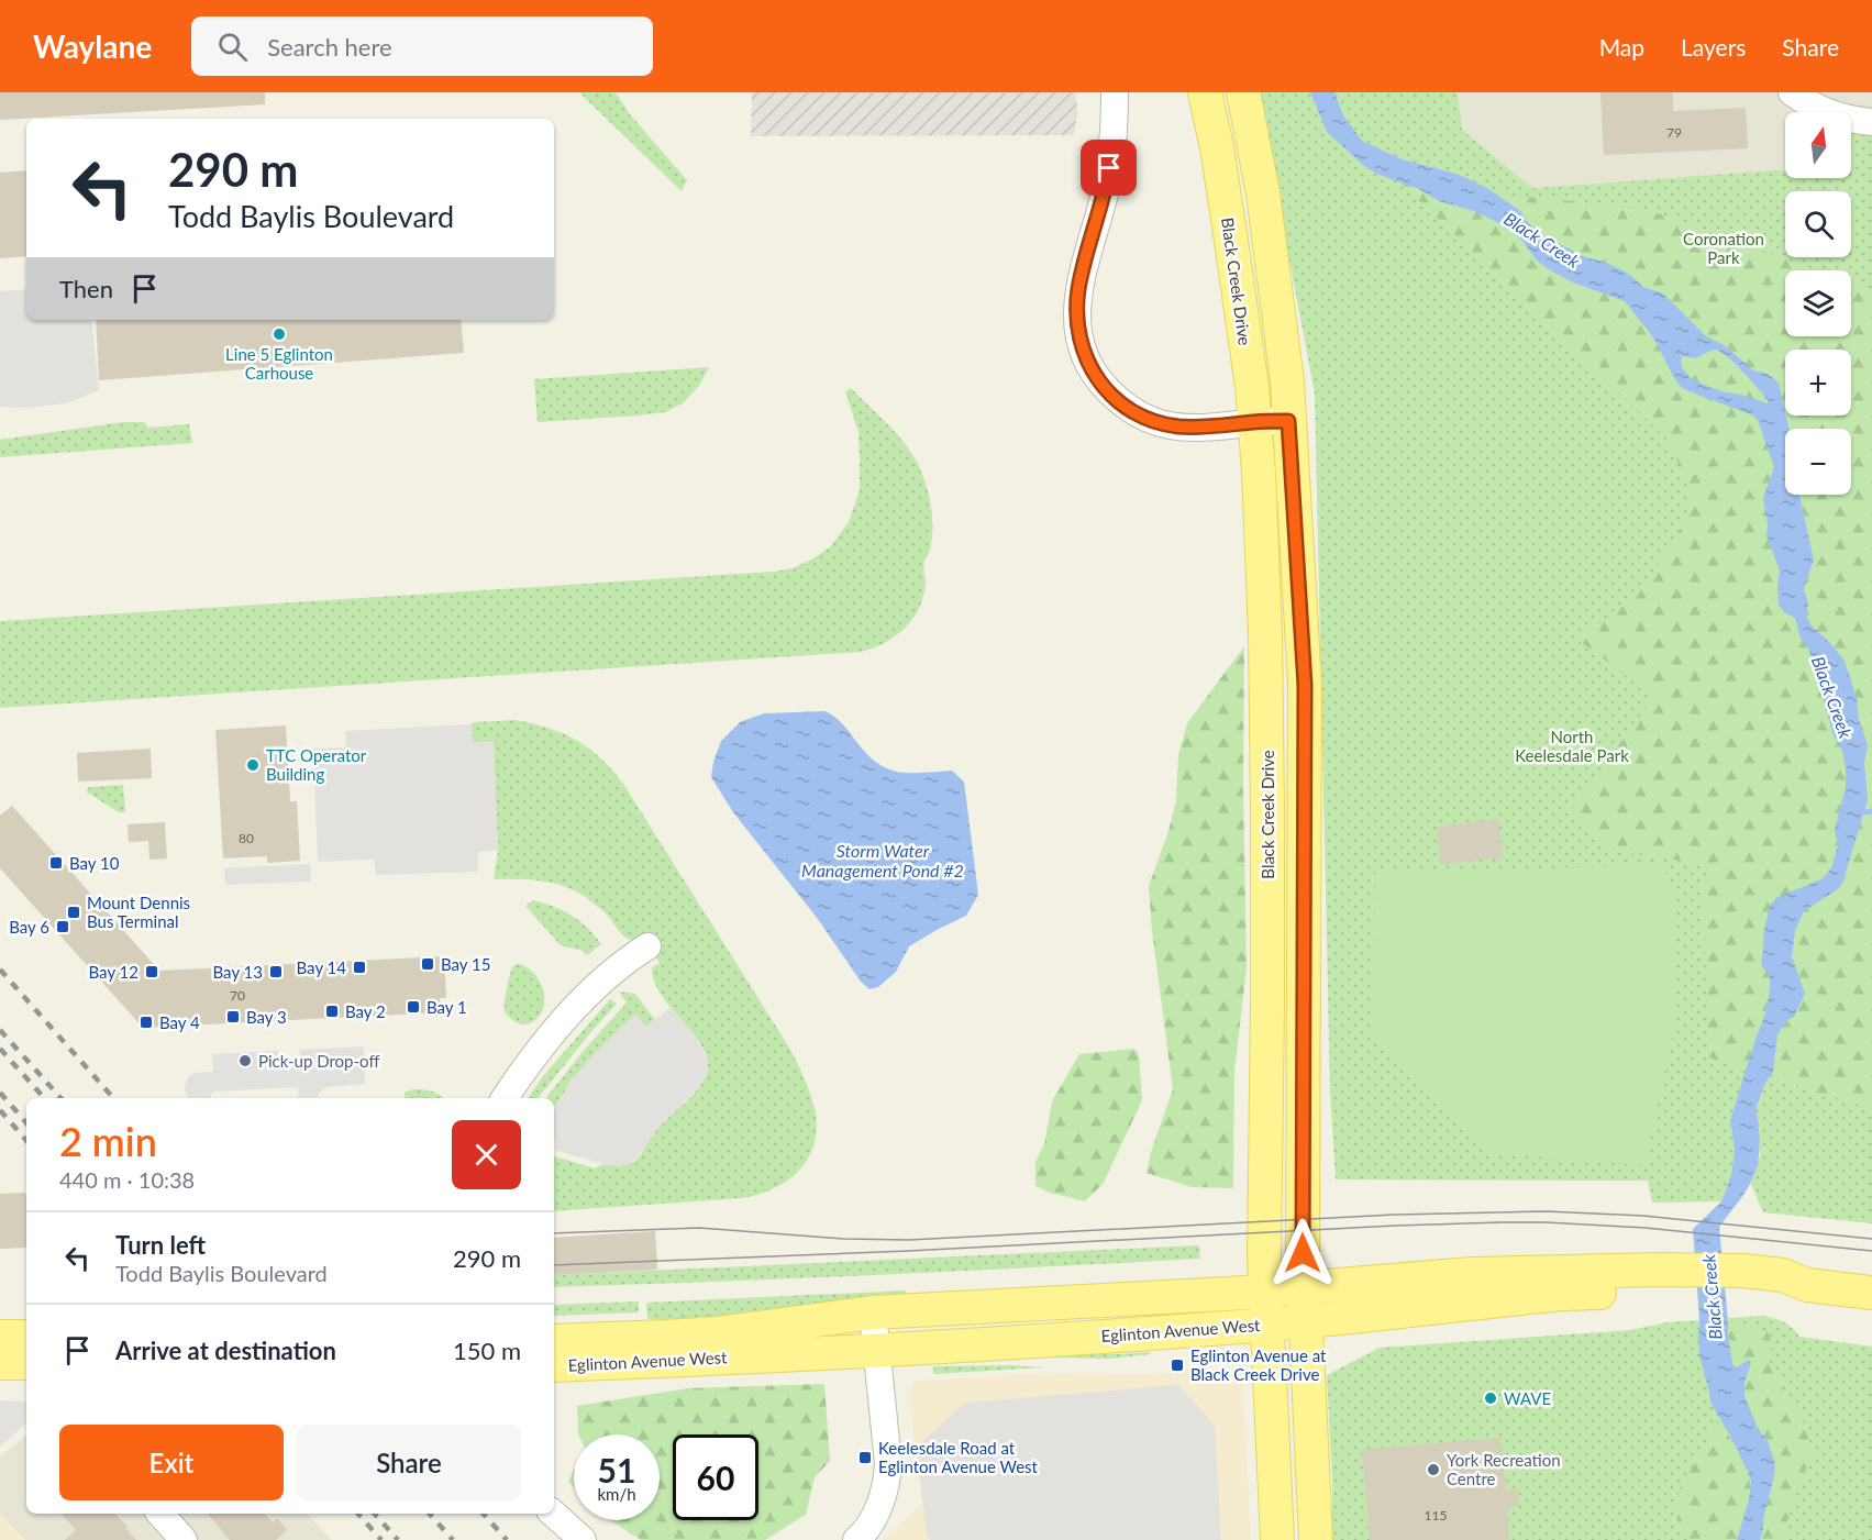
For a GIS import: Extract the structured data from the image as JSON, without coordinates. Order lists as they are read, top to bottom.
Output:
{
  "streets": {
    "main road": ["Black Creek Drive", "Eglinton Avenue West"]
  },
  "crossings": [
    ["Black Creek Drive", "Eglinton Avenue West"]
  ],
  "water": ["Black Creek", "Storm Water Management Pond #2"],
  "parks": ["Coronation Park", "North Keelesdale Park"],
  "places": {
    "other": [
      "Line 5 Eglinton Carhouse",
      "TTC Operator Building",
      "Pick-up Drop-off",
      "WAVE",
      "York Recreation Centre"
    ],
    "transit": [
      "Bay 10",
      "Mount Dennis Bus Terminal",
      "Bay 6",
      "Bay 15",
      "Bay 14",
      "Bay 12",
      "Bay 13",
      "Bay 1",
      "Bay 2",
      "Bay 3",
      "Bay 4",
      "Eglinton Avenue at Black Creek Drive",
      "Keelesdale Road at Eglinton Avenue West"
    ]
  },
  "house_numbers": [
    "79",
    "80",
    "70",
    "115"
  ],
  "north": "top",
  "page": {
    "header": "Waylane",
    "search": "Search here",
    "nav": ["Map", "Layers", "Share"],
    "map_buttons": ["+", "−"],
    "turn": ["290 m", "Todd Baylis Boulevard"],
    "then": "Then",
    "heading": ["2 min", "440 m · 10:38"],
    "list": [
      {
        "name": "Turn left",
        "note": "Todd Baylis Boulevard",
        "value": "290 m"
      },
      {
        "name": "Arrive at destination",
        "value": "150 m"
      }
    ],
    "buttons": ["Exit", "Share"],
    "speed": "51 km/h",
    "limit": "60"
  }
}
